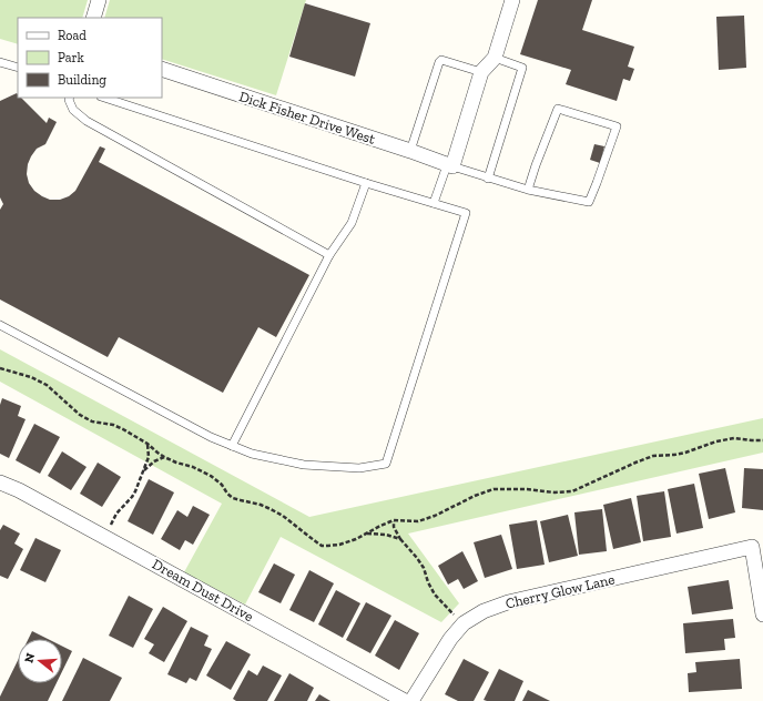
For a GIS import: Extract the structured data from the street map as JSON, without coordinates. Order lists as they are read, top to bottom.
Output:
{
  "streets": {
    "street": ["Dick Fisher Drive West", "Dream Dust Drive", "Cherry Glow Lane"]
  },
  "legend": ["Road", "Park", "Building"],
  "north": "left"
}
